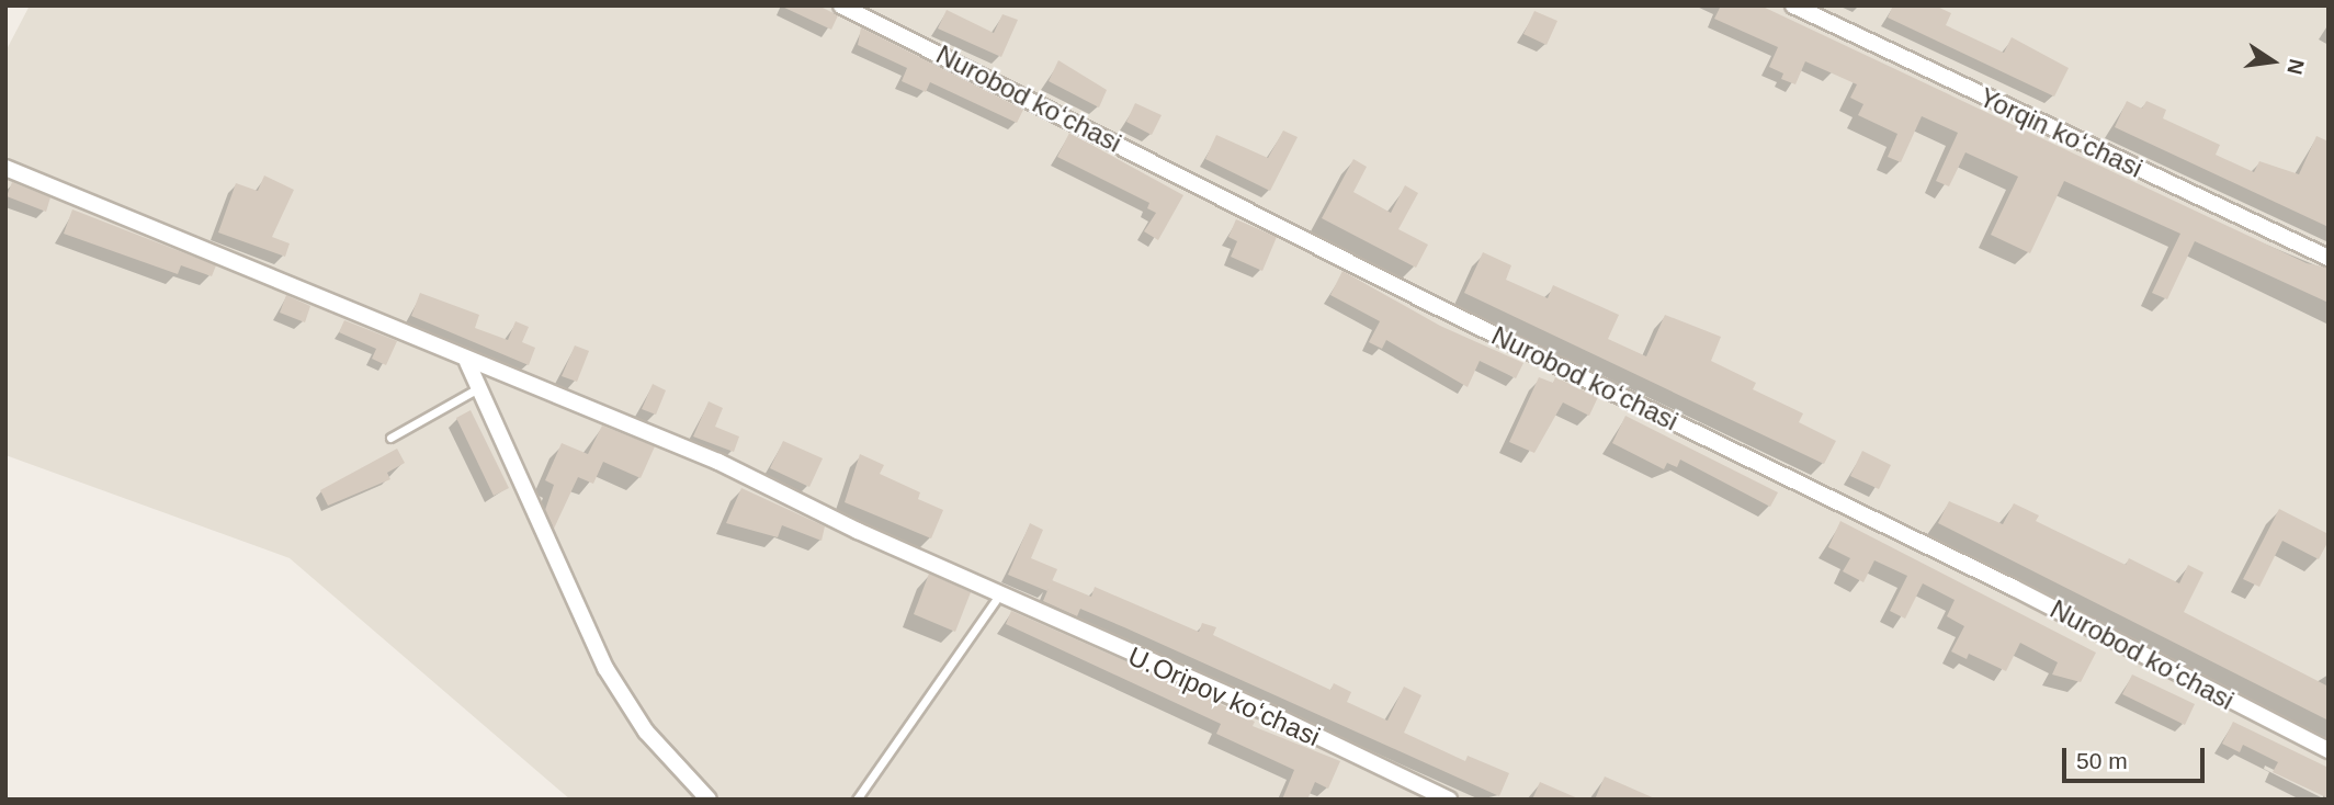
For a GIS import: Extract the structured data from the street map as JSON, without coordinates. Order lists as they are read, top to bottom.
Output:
{
  "streets": {
    "street": ["Nurobod koʻchasi", "Yorqin koʻchasi", "U.Oripov koʻchasi"]
  },
  "scale_bar": "50 m",
  "north": "right"
}
